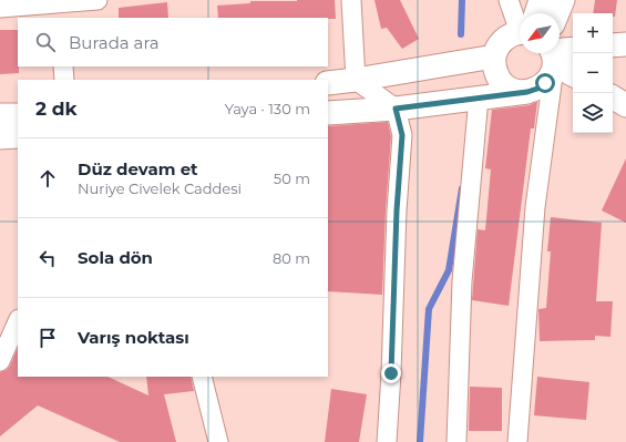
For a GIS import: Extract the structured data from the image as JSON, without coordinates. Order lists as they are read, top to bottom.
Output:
{
  "north": "bottom left",
  "page": {
    "map_buttons": ["+", "−"],
    "search": "Burada ara",
    "heading": ["2 dk", "Yaya · 130 m"],
    "list": [
      ["Düz devam et", "Nuriye Civelek Caddesi", "50 m"],
      ["Sola dön", "80 m"],
      "Varış noktası"
    ]
  }
}
